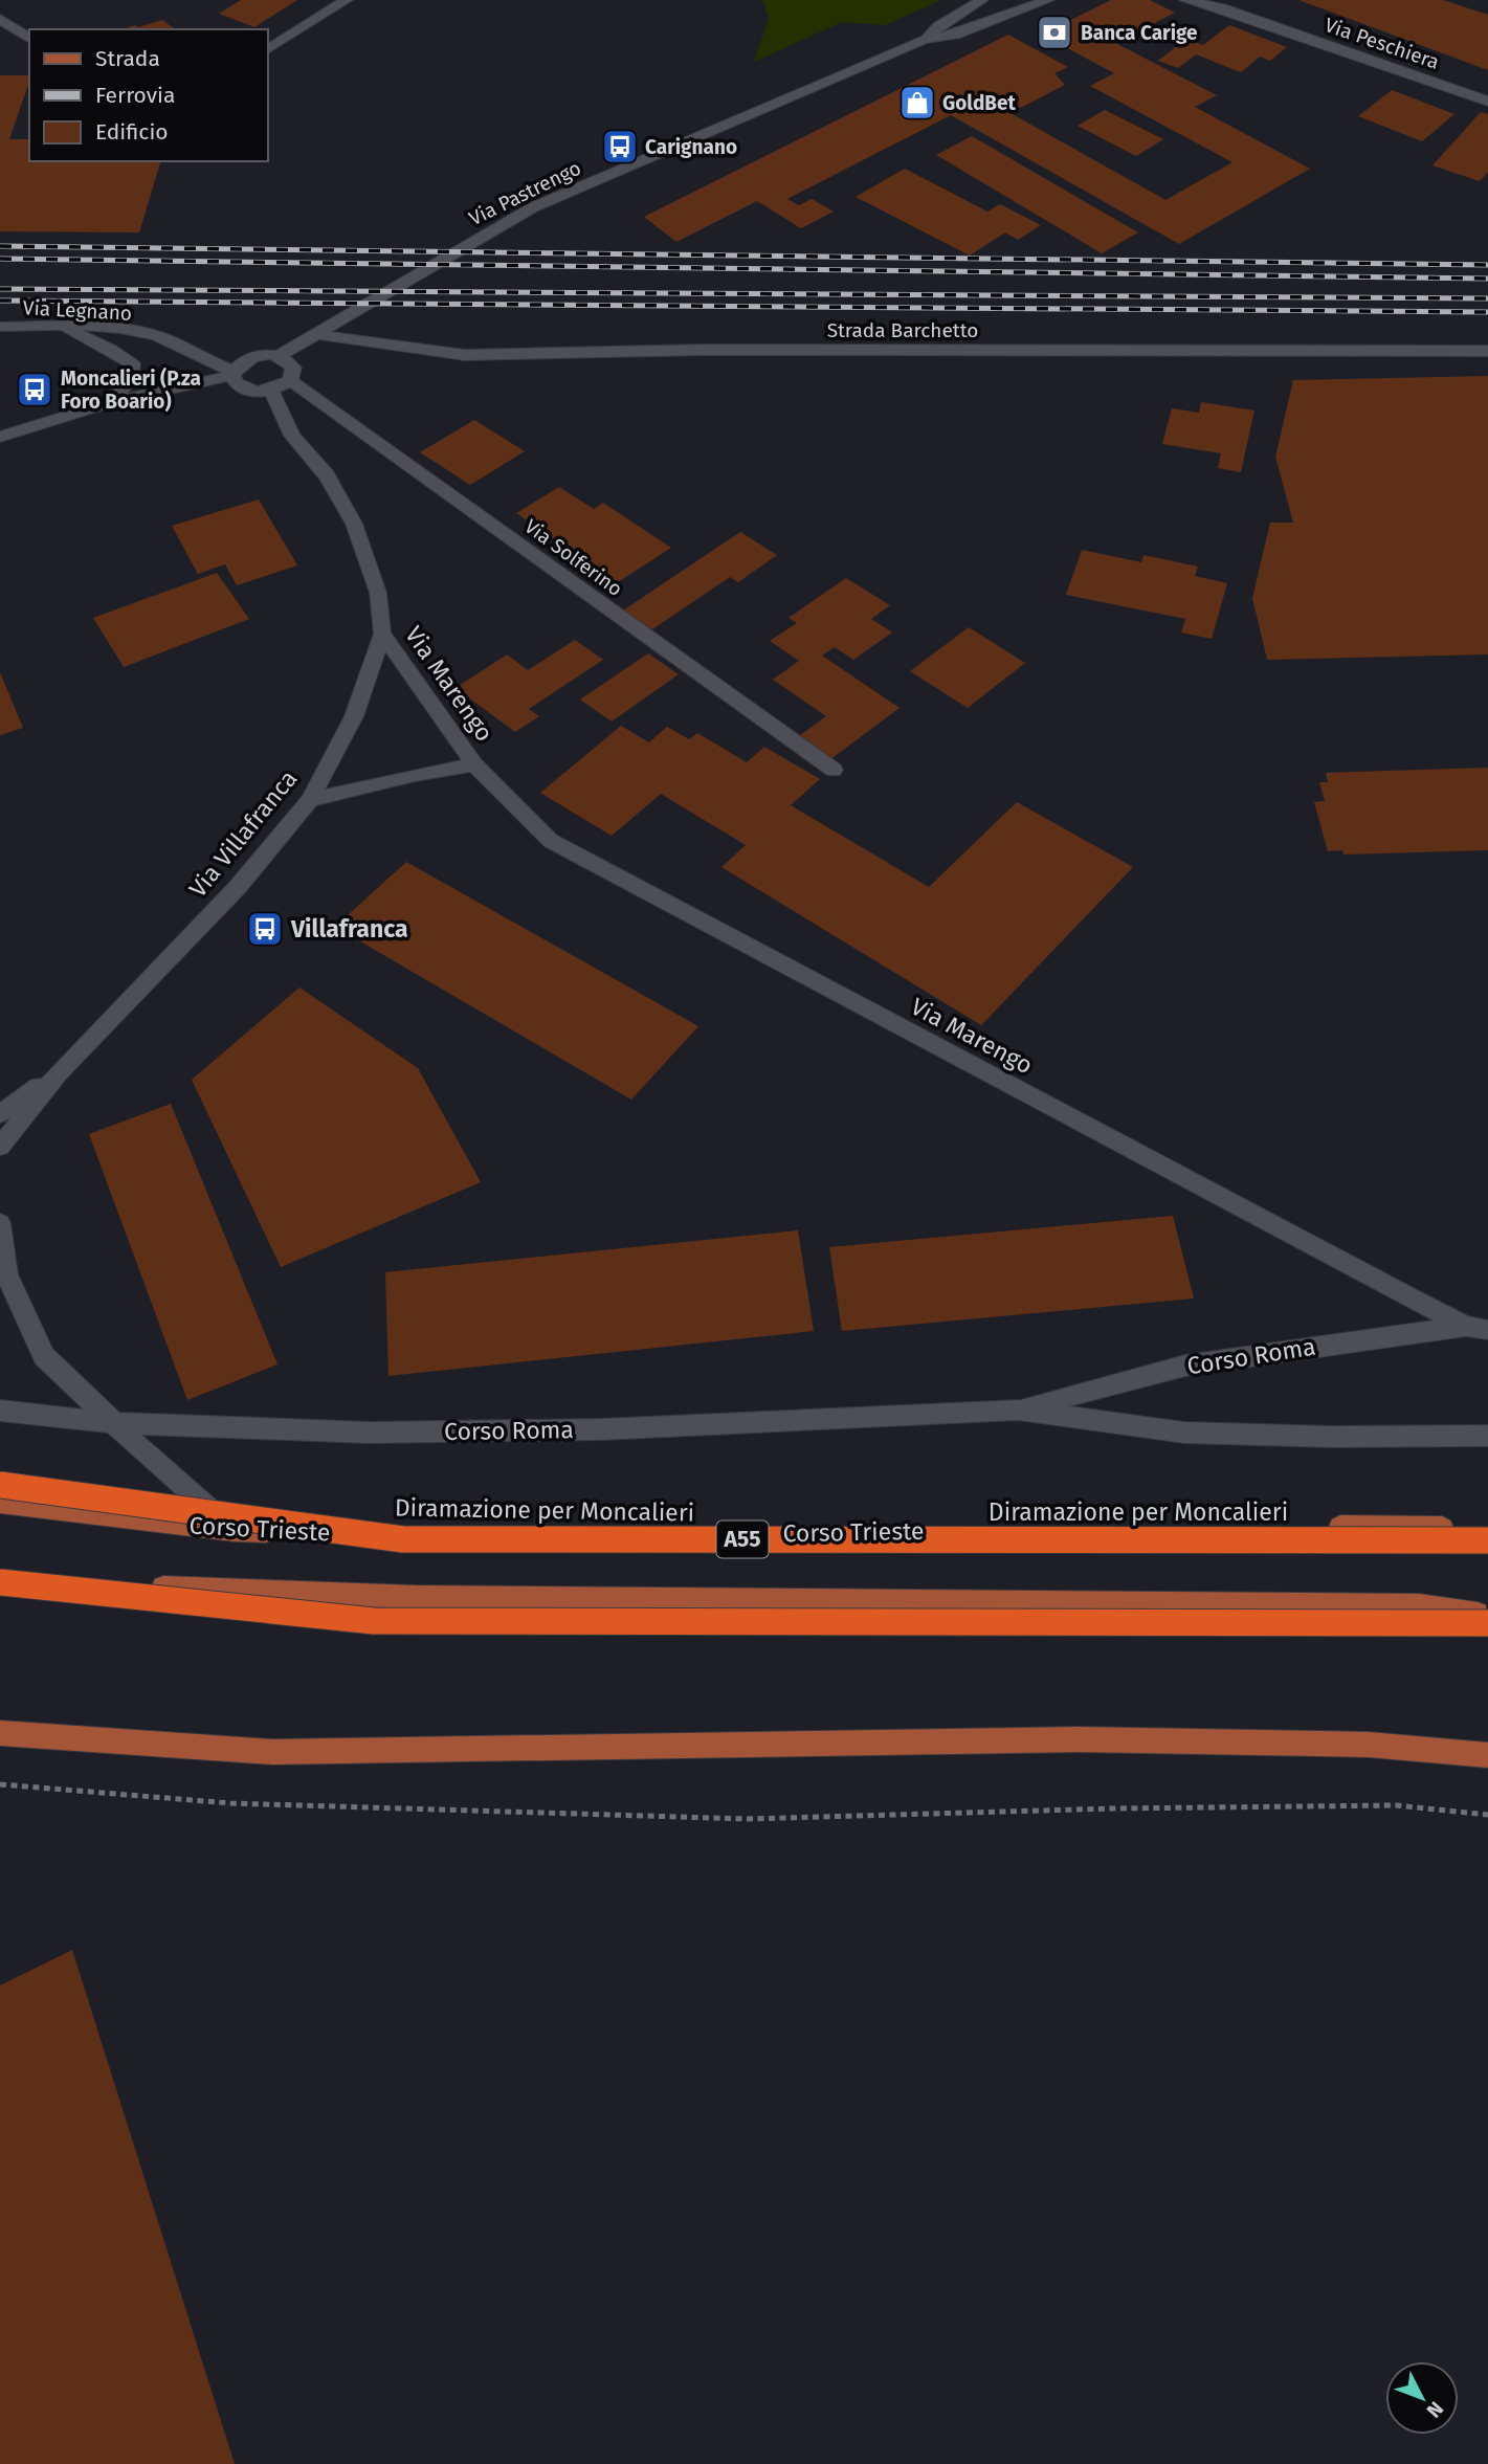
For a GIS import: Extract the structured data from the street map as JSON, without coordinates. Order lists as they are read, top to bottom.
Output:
{
  "streets": {
    "highway": ["Diramazione per Moncalieri", "A55"],
    "main road": ["Corso Trieste"],
    "street": [
      "Via Peschiera",
      "Via Pastrengo",
      "Via Legnano",
      "Strada Barchetto",
      "Via Solferino",
      "Via Marengo",
      "Via Villafranca",
      "Corso Roma"
    ]
  },
  "crossings": [
    ["Via Pastrengo", "Via Legnano"],
    ["Via Pastrengo", "Strada Barchetto"],
    ["Via Pastrengo", "Via Solferino"],
    ["Via Pastrengo", "Via Villafranca"],
    ["Via Legnano", "Via Solferino"],
    ["Via Legnano", "Via Villafranca"],
    ["Via Solferino", "Via Villafranca"],
    ["Via Marengo", "Via Villafranca"],
    ["Via Marengo", "Corso Roma"]
  ],
  "places": {
    "bank": ["Banca Carige"],
    "shop": ["GoldBet"],
    "bus stop": ["Carignano", "Moncalieri (P.za Foro Boario)", "Villafranca"]
  },
  "legend": ["Strada", "Ferrovia", "Edificio"],
  "north": "bottom right"
}
